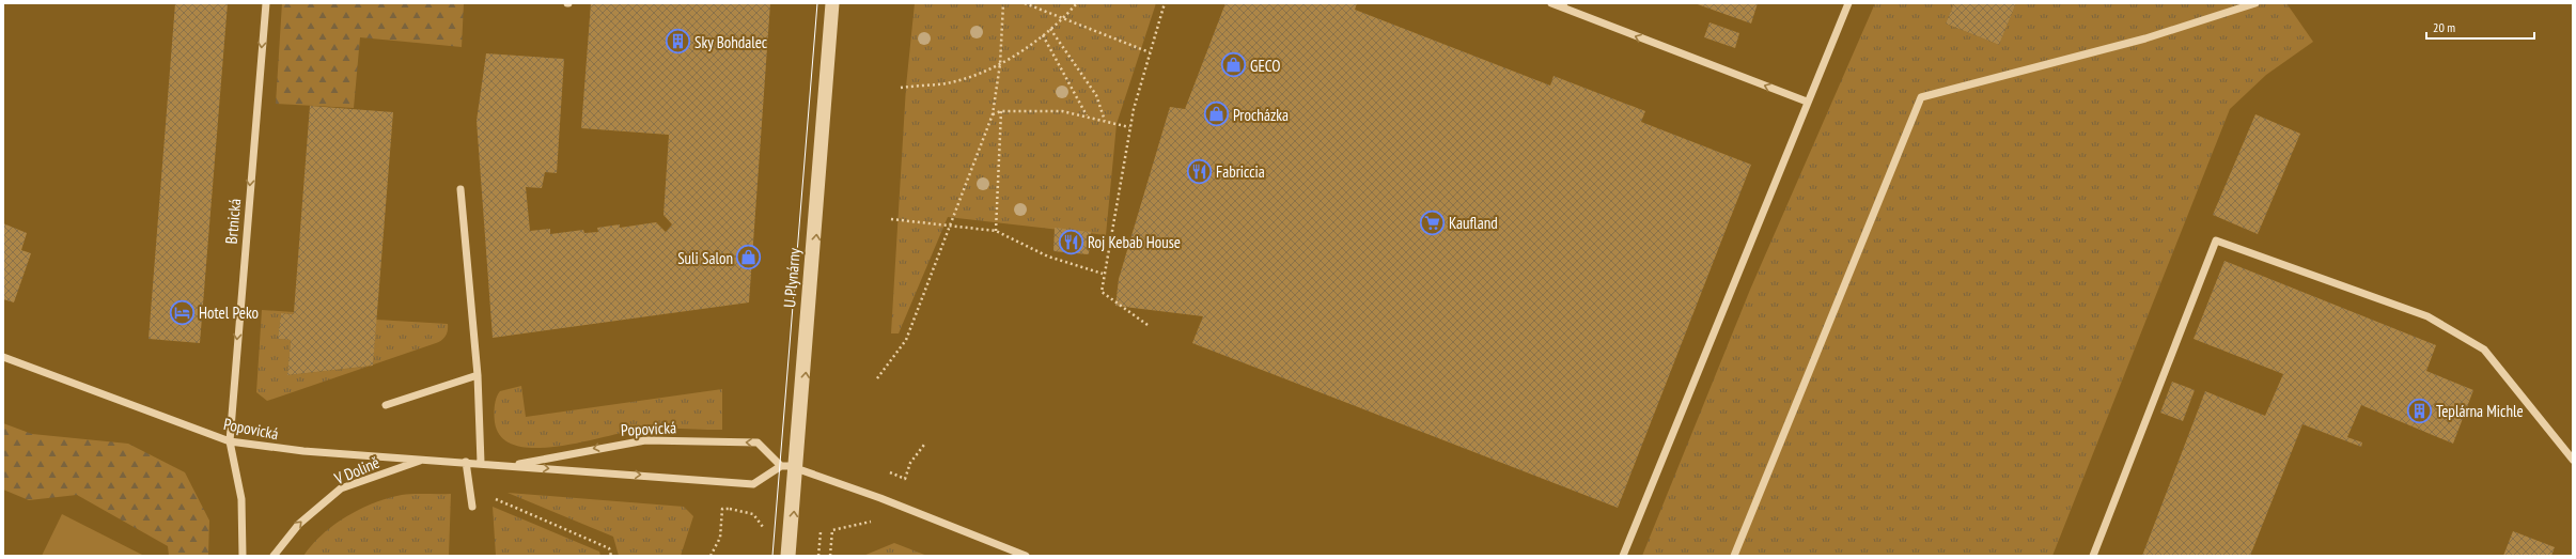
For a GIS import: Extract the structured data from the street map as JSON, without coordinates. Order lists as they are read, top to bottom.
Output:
{
  "streets": {
    "street": [
      "Brtnická",
      "U Plynárny",
      "Popovická",
      "V Dolině"
    ]
  },
  "crossings": [
    ["Brtnická", "Popovická"],
    ["Popovická", "V Dolině"]
  ],
  "one_way": ["Brtnická", "V Dolině"],
  "places": {
    "building": ["Sky Bohdalec", "Teplárna Michle"],
    "shop": ["GECO", "Procházka", "Suli Salon"],
    "restaurant": ["Fabriccia", "Roj Kebab House"],
    "supermarket": ["Kaufland"],
    "hotel": ["Hotel Peko"]
  },
  "scale_bar": "20 m"
}
